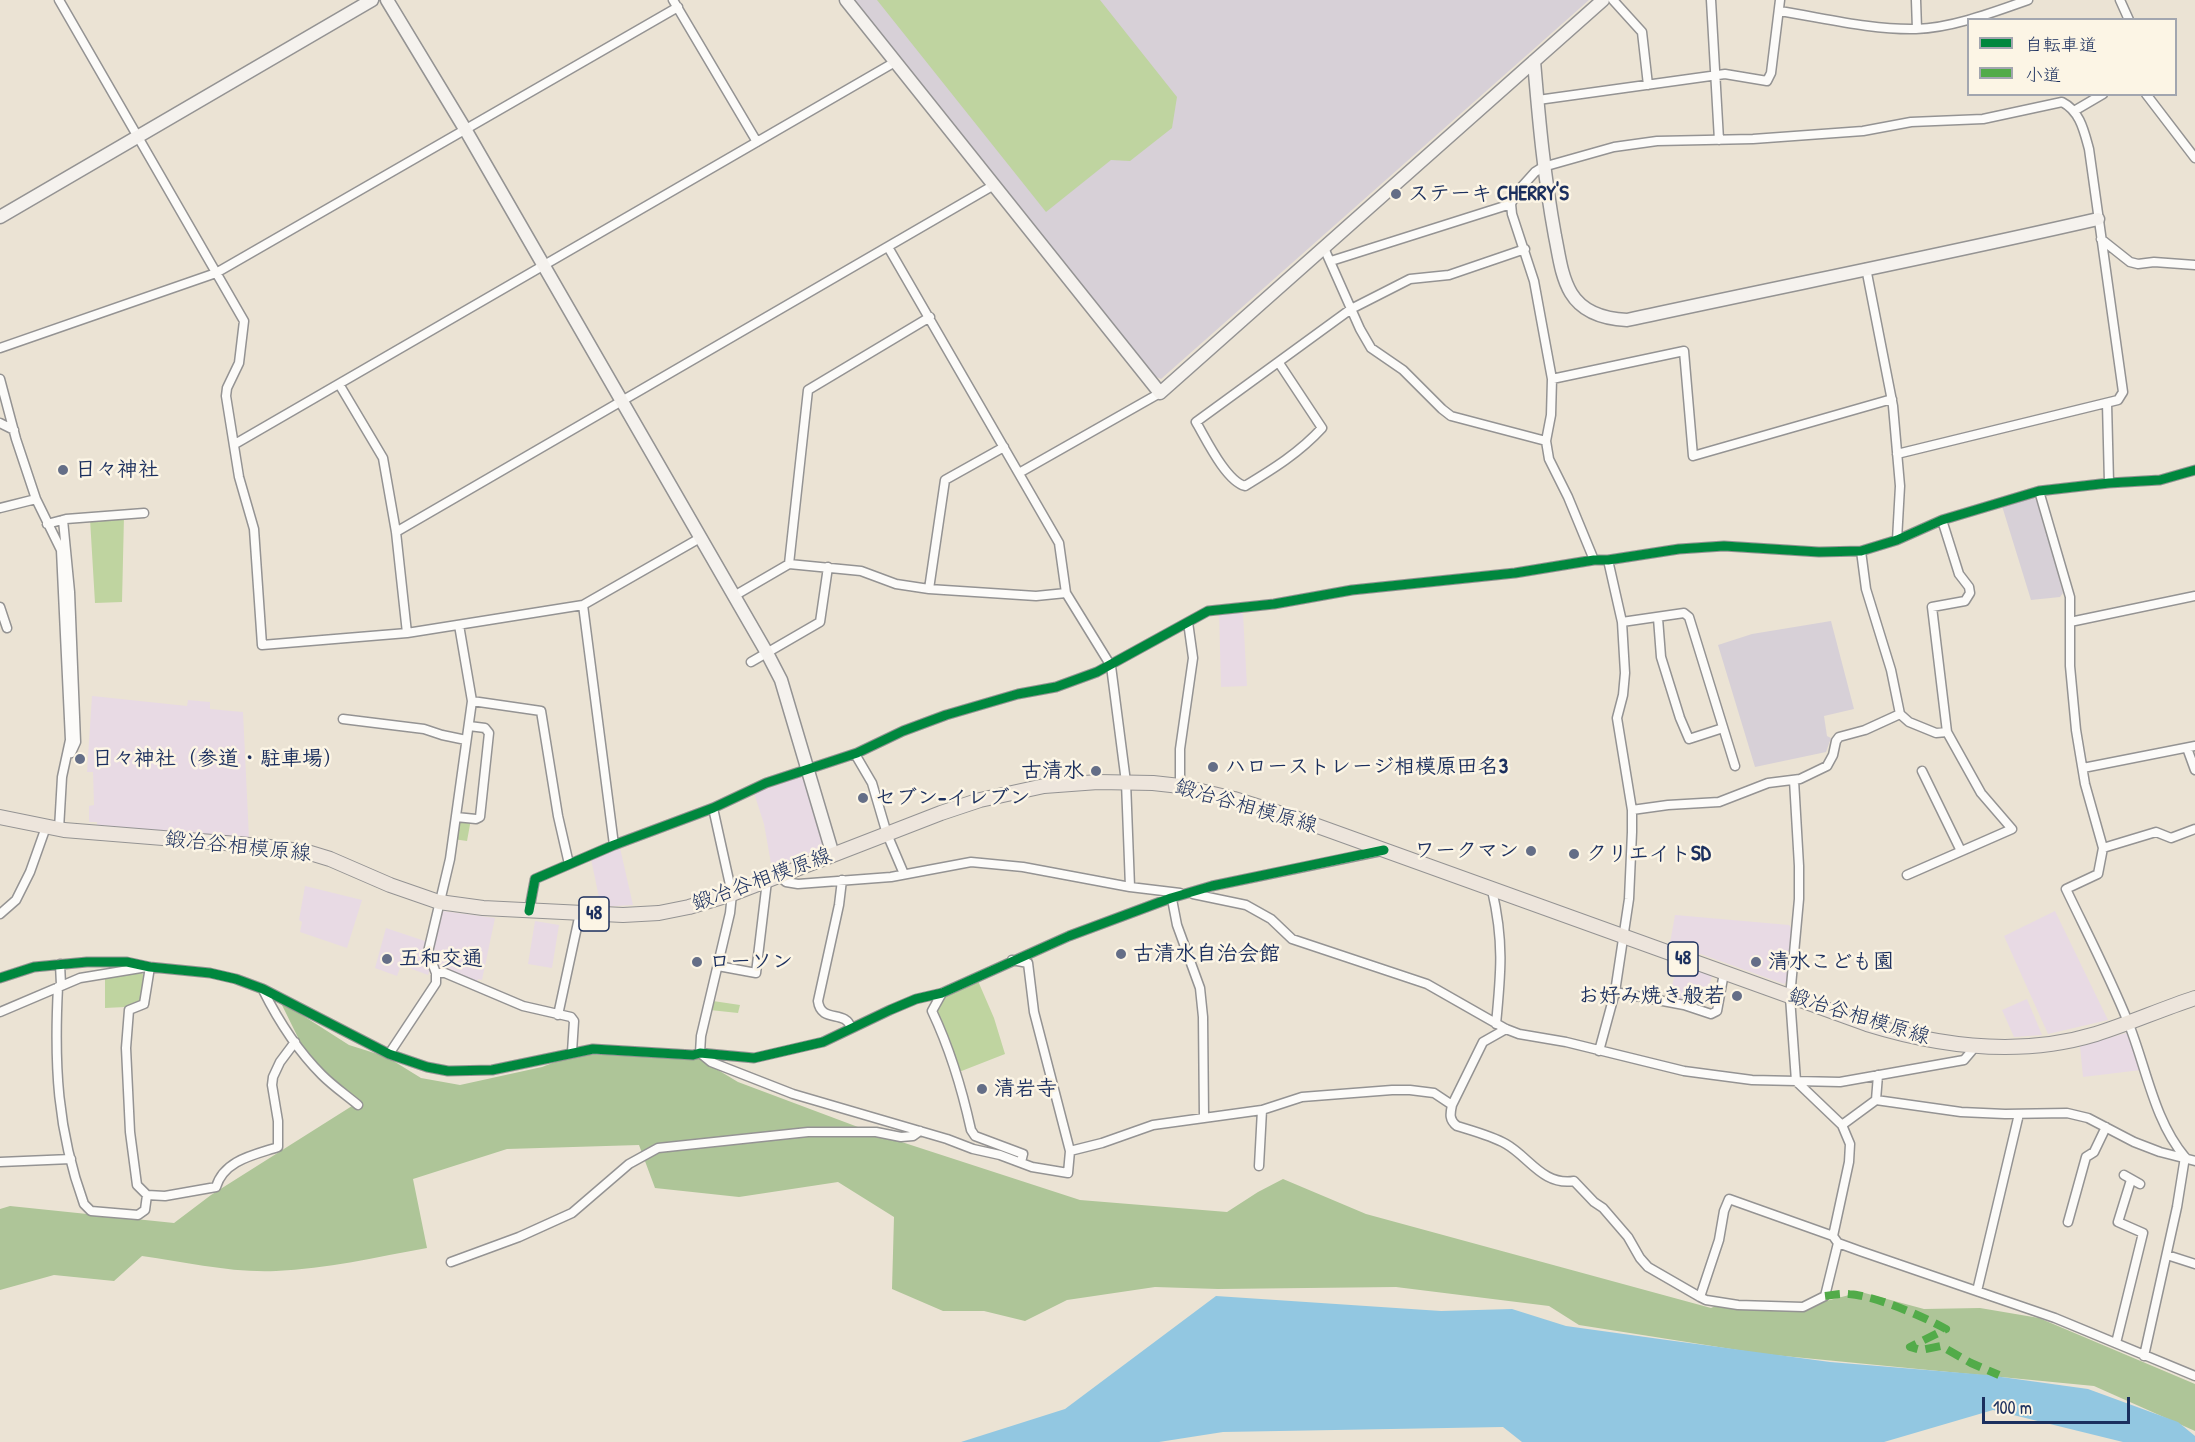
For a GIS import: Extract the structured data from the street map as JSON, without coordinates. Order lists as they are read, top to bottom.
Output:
{
  "streets": {
    "main road": ["鍛冶谷相模原線", "48"]
  },
  "places": [
    "ステーキ CHERRY'S",
    "日々神社",
    "日々神社（参道・駐車場）",
    "ハローストレージ相模原田名3",
    "古清水",
    "セブン-イレブン",
    "ワークマン",
    "クリエイトSD",
    "古清水自治会館",
    "五和交通",
    "ローソン",
    "清水こども園",
    "お好み焼き般若",
    "清岩寺"
  ],
  "legend": ["自転車道", "小道"],
  "scale_bar": "100 m"
}
